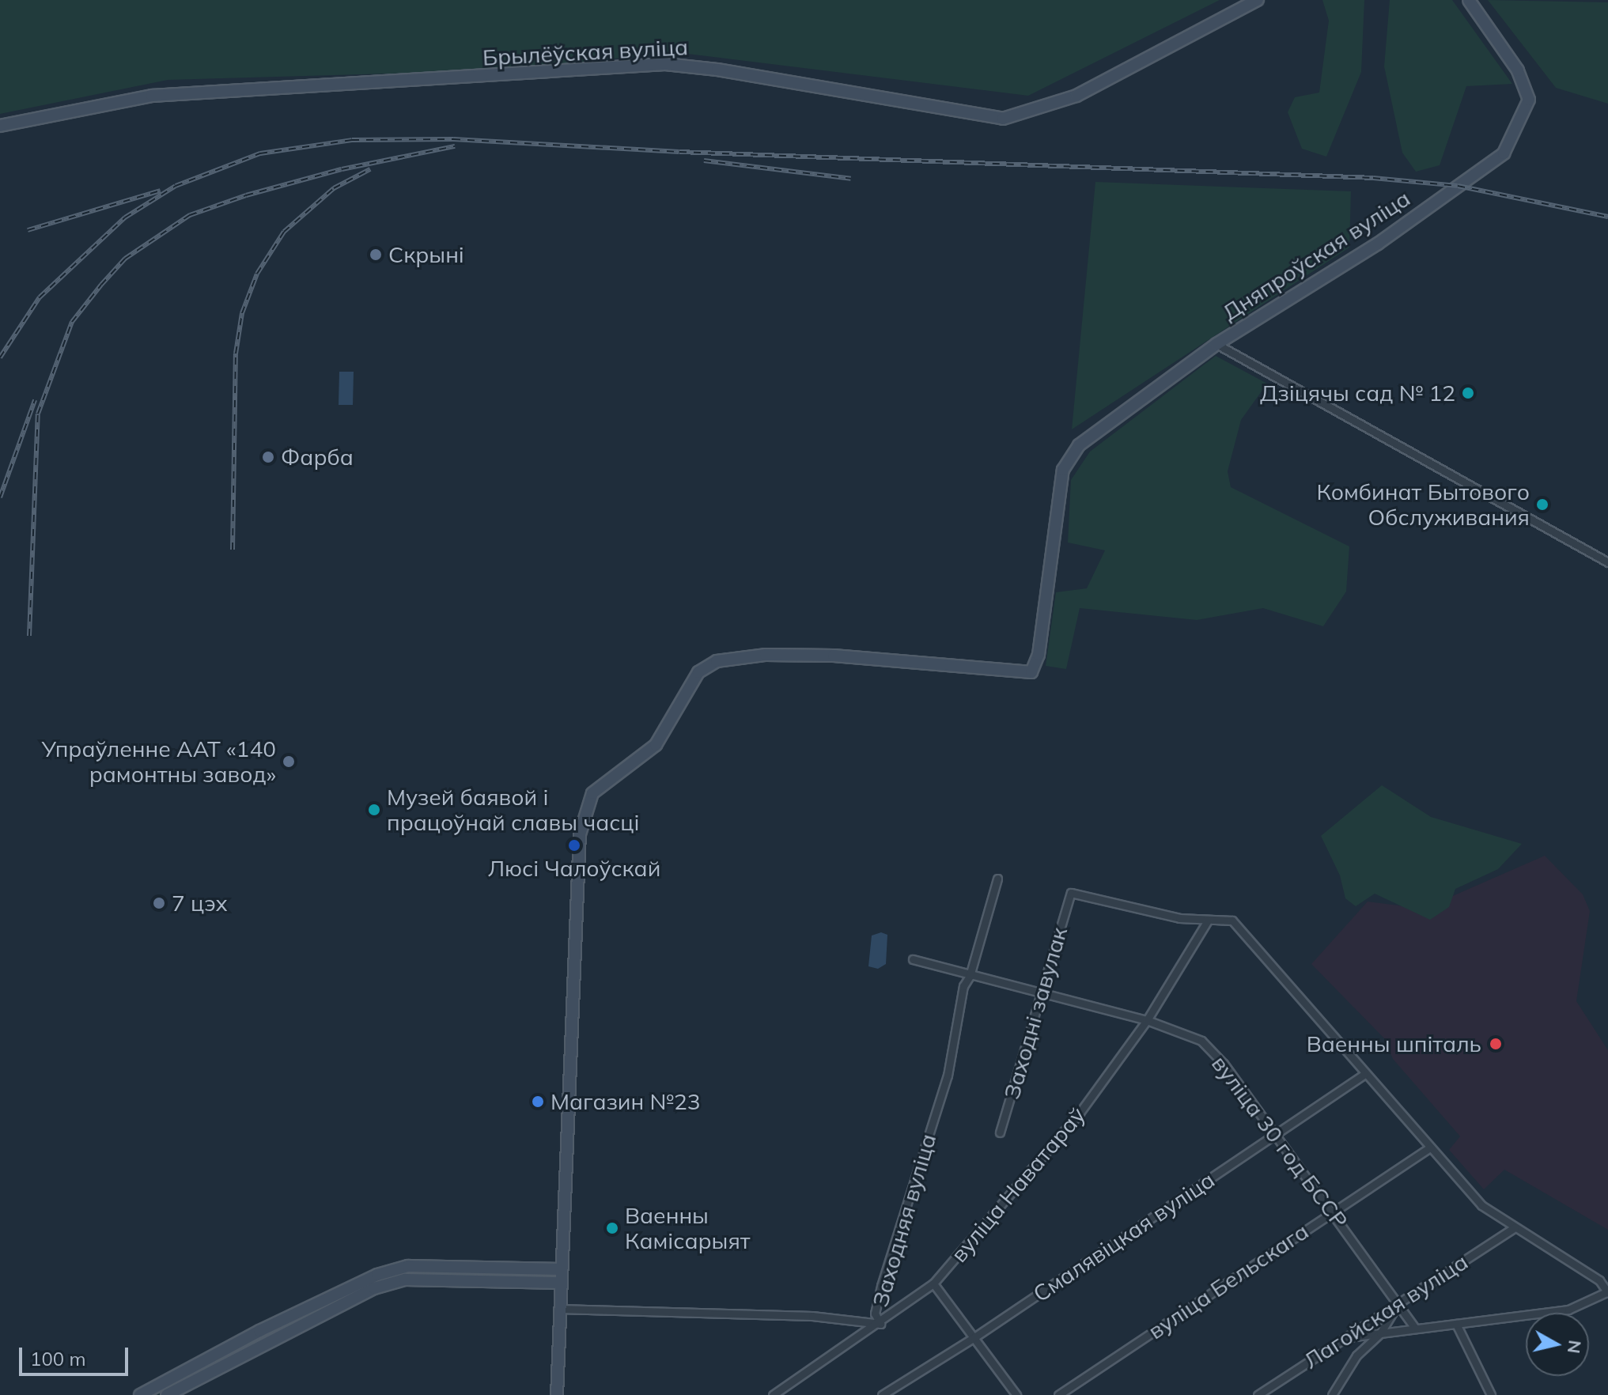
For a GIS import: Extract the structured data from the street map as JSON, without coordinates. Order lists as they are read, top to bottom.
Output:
{
  "streets": {
    "street": [
      "Брылёўская вуліца",
      "Дняпроўская вуліца",
      "Заходні завулак",
      "вуліца 30 год БССР",
      "вуліца Наватараў",
      "Заходняя вуліца",
      "Смалявіцкая вуліца",
      "вуліца Бельскага",
      "Лагойская вуліца"
    ]
  },
  "crossings": [
    ["Заходні завулак", "вуліца 30 год БССР"],
    ["Заходні завулак", "вуліца Наватараў"],
    ["вуліца 30 год БССР", "вуліца Наватараў"],
    ["вуліца 30 год БССР", "Заходняя вуліца"],
    ["вуліца 30 год БССР", "Смалявіцкая вуліца"],
    ["вуліца 30 год БССР", "вуліца Бельскага"],
    ["вуліца 30 год БССР", "Лагойская вуліца"],
    ["вуліца Наватараў", "Заходняя вуліца"]
  ],
  "places": [
    "Скрыні",
    "Дзіцячы сад № 12",
    "Фарба",
    "Комбинат Бытового Обслуживания",
    "Упраўленне ААТ «140 рамонтны завод»",
    "Музей баявой і працоўнай славы часці",
    "Люсі Чалоўскай",
    "7 цэх",
    "Ваенны шпіталь",
    "Магазин №23",
    "Ваенны Камісарыят"
  ],
  "scale_bar": "100 m",
  "north": "right"
}
